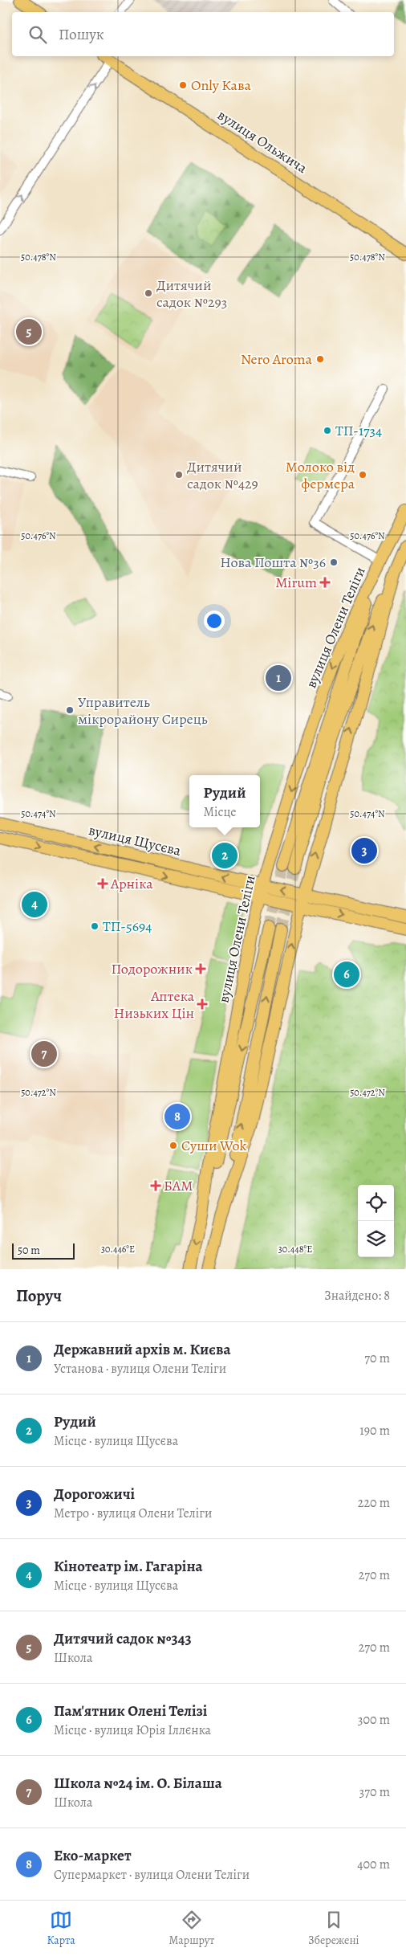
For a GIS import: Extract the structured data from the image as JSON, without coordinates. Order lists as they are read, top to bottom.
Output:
{
  "streets": {
    "main road": ["вулиця Ольжича", "вулиця Олени Теліги", "вулиця Щусєва"]
  },
  "crossings": [
    ["вулиця Олени Теліги", "вулиця Щусєва"]
  ],
  "places": {
    "other": [
      "Only Кава",
      "Дитячий садок №293",
      "Nero Aroma",
      "ТП-1734",
      "Дитячий садок №429",
      "Молоко від фермера",
      "Нова Пошта №36",
      "Управитель мікрорайону Сирець",
      "ТП-5694",
      "Суши Wok"
    ],
    "health": [
      "Mirum",
      "Арніка",
      "Подорожник",
      "Аптека Низьких Цін",
      "БАМ"
    ]
  },
  "scale_bar": "50 m",
  "page": {
    "search": "Пошук",
    "pins": [
      "5",
      "1",
      "3",
      "2",
      "4",
      "6",
      "7",
      "8"
    ],
    "popup": ["Рудий", "Місце"],
    "scale": "50 m",
    "heading": ["Поруч", "Знайдено: 8"],
    "list": [
      {
        "mark": "1",
        "name": "Державний архів м. Києва",
        "note": "Установа · вулиця Олени Теліги",
        "value": "70 m"
      },
      {
        "mark": "2",
        "name": "Рудий",
        "note": "Місце · вулиця Щусєва",
        "value": "190 m"
      },
      {
        "mark": "3",
        "name": "Дорогожичі",
        "note": "Метро · вулиця Олени Теліги",
        "value": "220 m"
      },
      {
        "mark": "4",
        "name": "Кінотеатр ім. Гагаріна",
        "note": "Місце · вулиця Щусєва",
        "value": "270 m"
      },
      {
        "mark": "5",
        "name": "Дитячий садок №343",
        "note": "Школа",
        "value": "270 m"
      },
      {
        "mark": "6",
        "name": "Пам'ятник Олені Телізі",
        "note": "Місце · вулиця Юрія Іллєнка",
        "value": "300 m"
      },
      {
        "mark": "7",
        "name": "Школа №24 ім. О. Білаша",
        "note": "Школа",
        "value": "370 m"
      },
      {
        "mark": "8",
        "name": "Еко-маркет",
        "note": "Супермаркет · вулиця Олени Теліги",
        "value": "400 m"
      }
    ],
    "nav": ["Карта", "Маршрут", "Збережені"]
  },
  "coordinates": [
    "50.478°N",
    "50.476°N",
    "50.474°N",
    "50.472°N",
    "30.446°E",
    "30.448°E"
  ]
}
